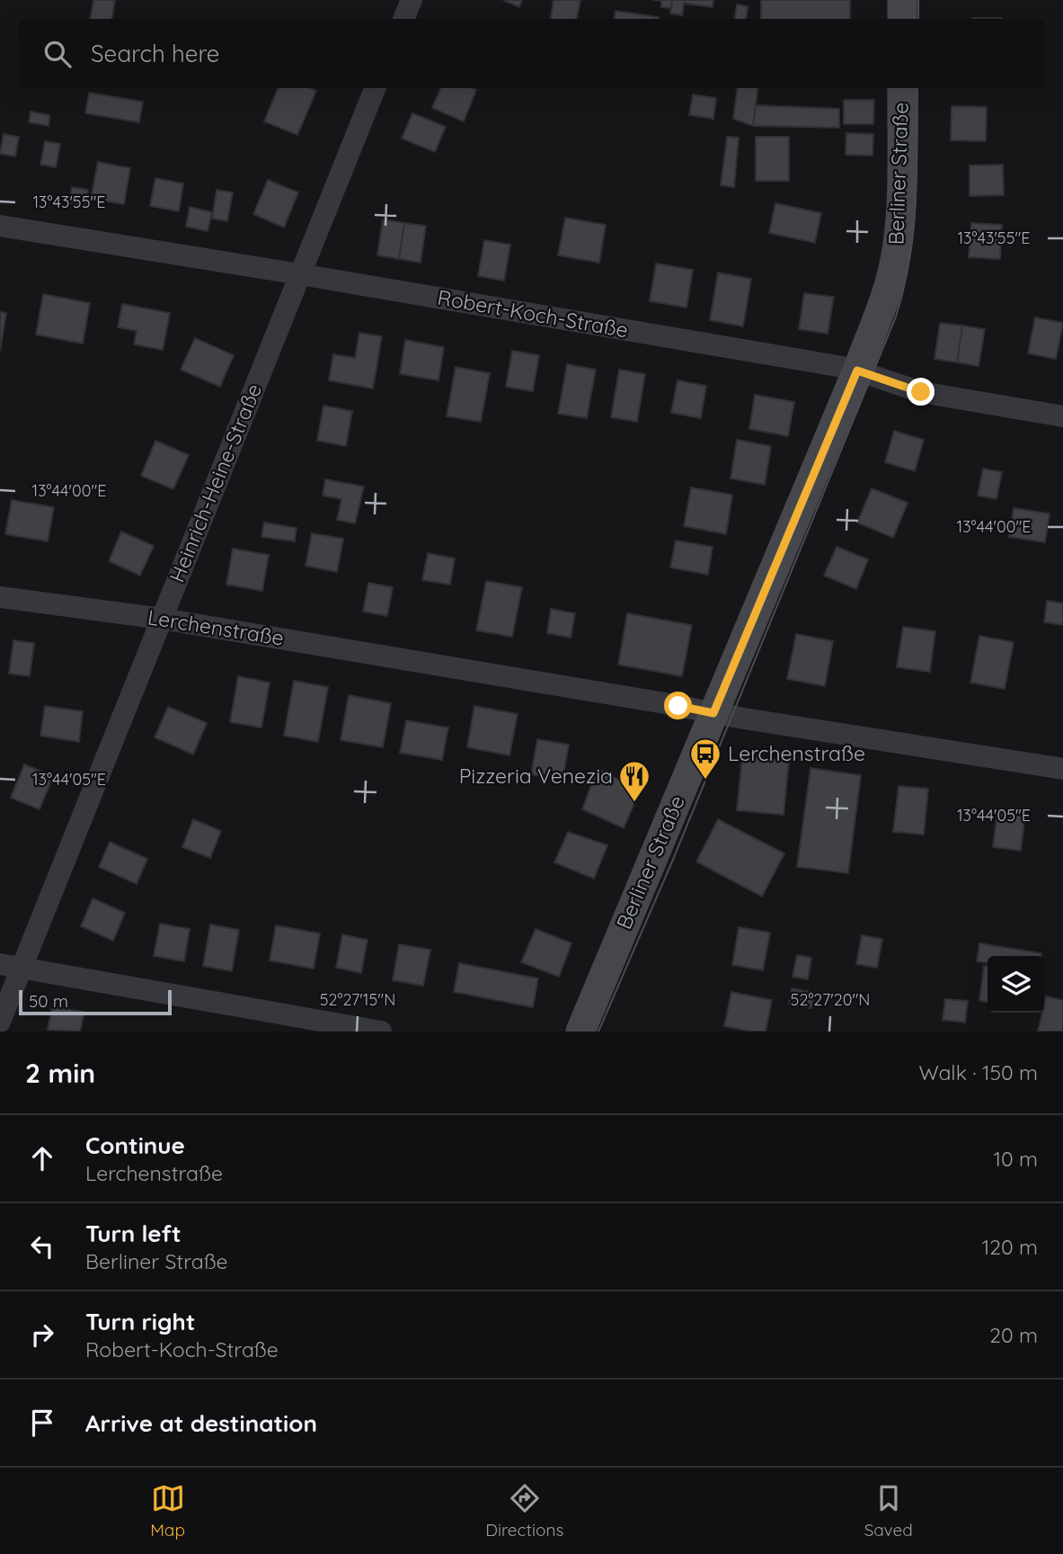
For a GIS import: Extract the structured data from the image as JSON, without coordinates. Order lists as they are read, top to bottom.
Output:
{
  "streets": {
    "street": [
      "Berliner Straße",
      "Robert-Koch-Straße",
      "Heinrich-Heine-Straße",
      "Lerchenstraße"
    ]
  },
  "crossings": [
    ["Berliner Straße", "Robert-Koch-Straße"],
    ["Berliner Straße", "Lerchenstraße"],
    ["Robert-Koch-Straße", "Heinrich-Heine-Straße"],
    ["Heinrich-Heine-Straße", "Lerchenstraße"]
  ],
  "places": {
    "bus stop": ["Lerchenstraße"],
    "restaurant": ["Pizzeria Venezia"]
  },
  "scale_bar": "50 m",
  "page": {
    "search": "Search here",
    "scale": "50 m",
    "heading": ["2 min", "Walk · 150 m"],
    "list": [
      ["Continue", "Lerchenstraße", "10 m"],
      ["Turn left", "Berliner Straße", "120 m"],
      ["Turn right", "Robert-Koch-Straße", "20 m"],
      "Arrive at destination"
    ],
    "nav": ["Map", "Directions", "Saved"]
  },
  "coordinates": [
    "13°43'55\"E",
    "13°44'00\"E",
    "13°44'05\"E",
    "52°27'15\"N",
    "52°27'20\"N"
  ]
}
